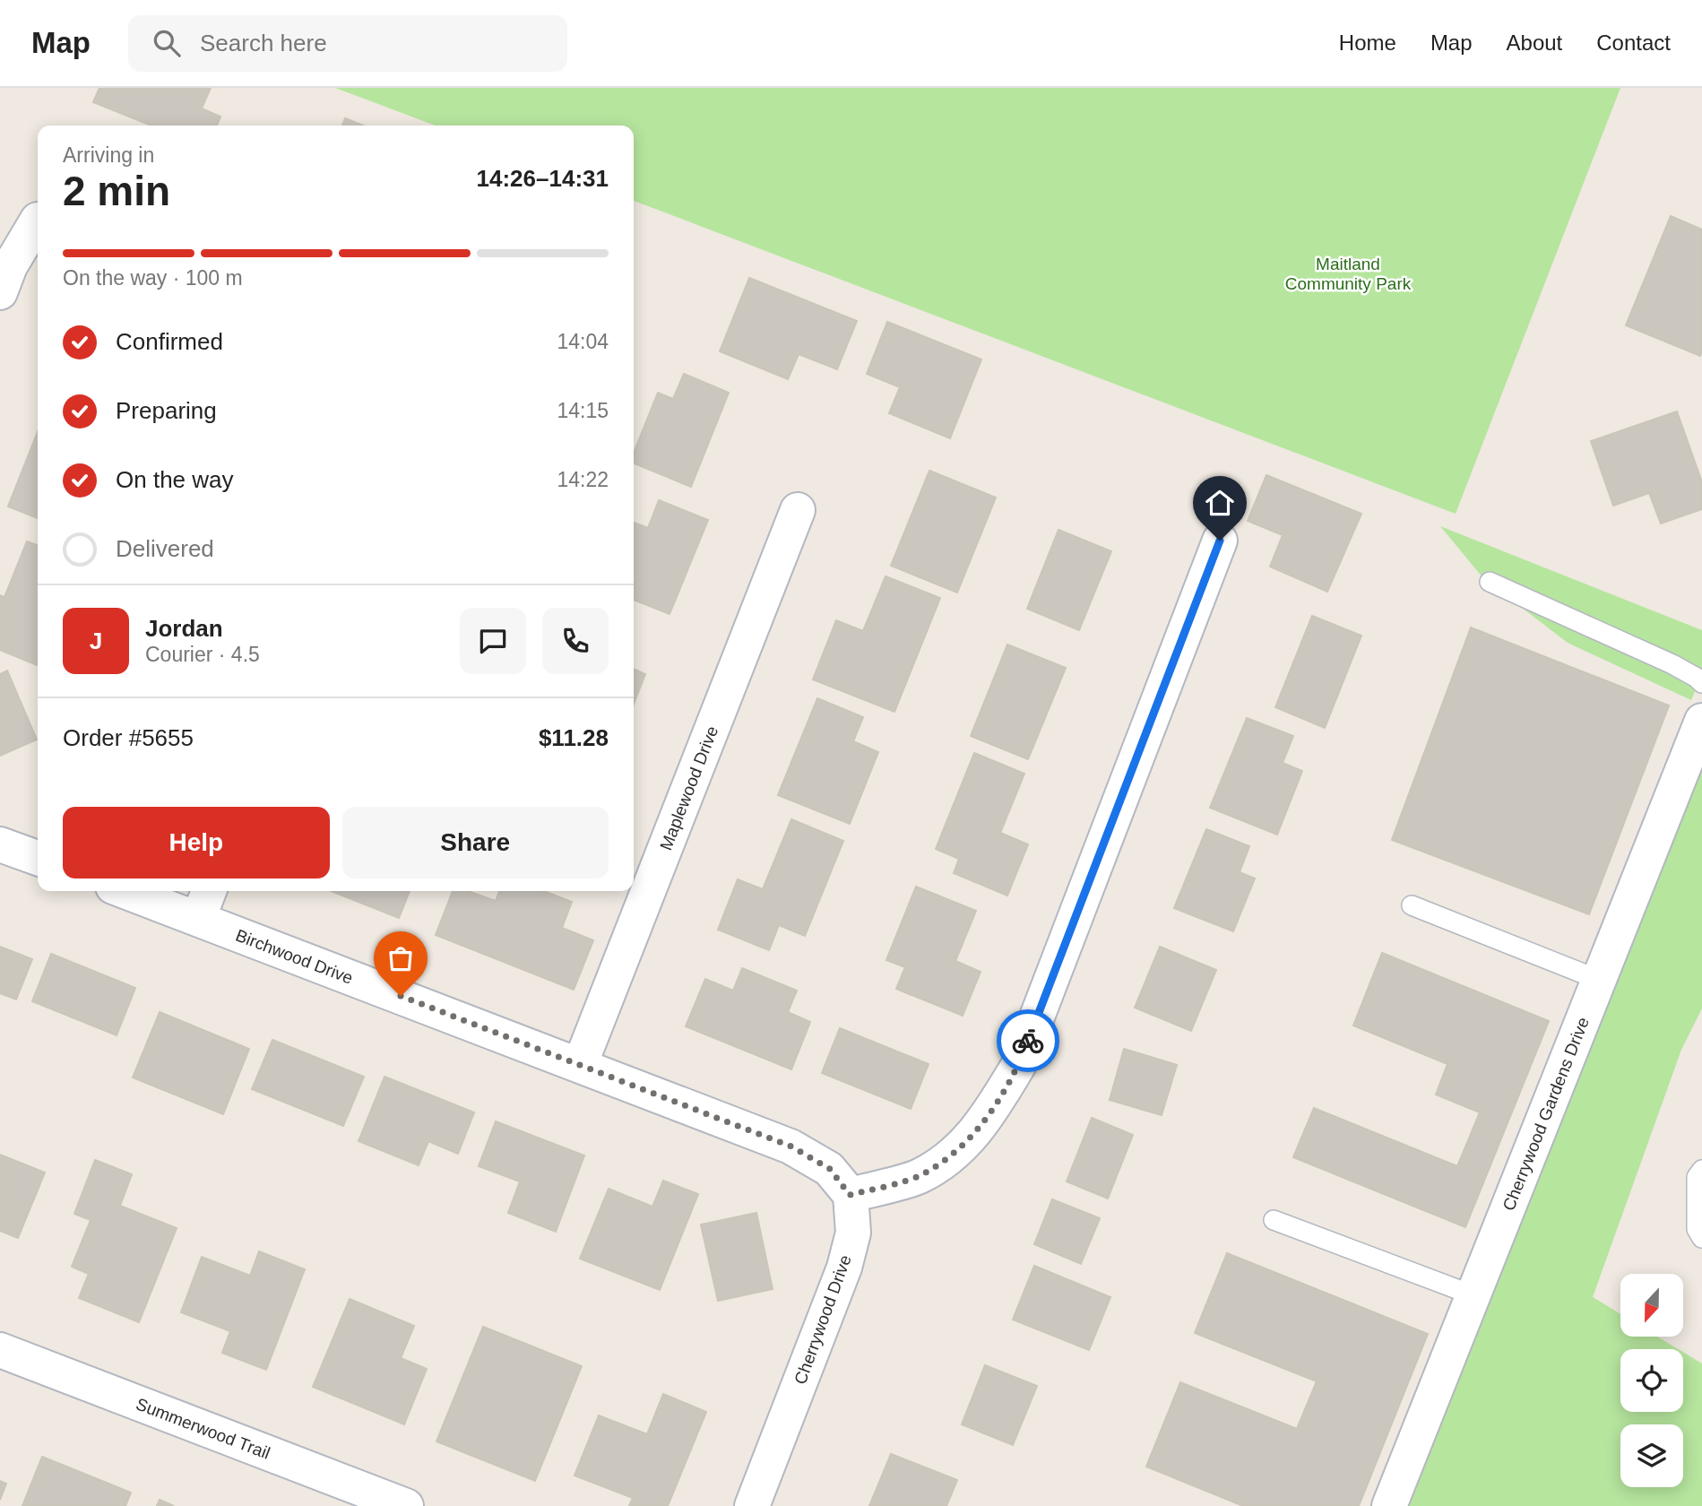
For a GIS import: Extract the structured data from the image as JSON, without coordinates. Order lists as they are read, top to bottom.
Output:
{
  "streets": {
    "street": [
      "Maplewood Drive",
      "Birchwood Drive",
      "Cherrywood Gardens Drive",
      "Cherrywood Drive",
      "Summerwood Trail"
    ]
  },
  "crossings": [
    ["Maplewood Drive", "Birchwood Drive"],
    ["Birchwood Drive", "Cherrywood Drive"]
  ],
  "parks": ["Maitland Community Park"],
  "north": "bottom",
  "page": {
    "header": "Map",
    "search": "Search here",
    "nav": [
      "Home",
      "Map",
      "About",
      "Contact"
    ],
    "heading": ["2 min", "Arriving in", "14:26–14:31"],
    "panel": [
      "Jordan",
      "Courier · 4.5",
      "Order #5655",
      "$11.28"
    ],
    "bar": "On the way · 100 m",
    "list": [
      ["Confirmed", "14:04"],
      ["Preparing", "14:15"],
      ["On the way", "14:22"],
      "Delivered"
    ],
    "round": "J",
    "buttons": ["Help", "Share"]
  }
}
